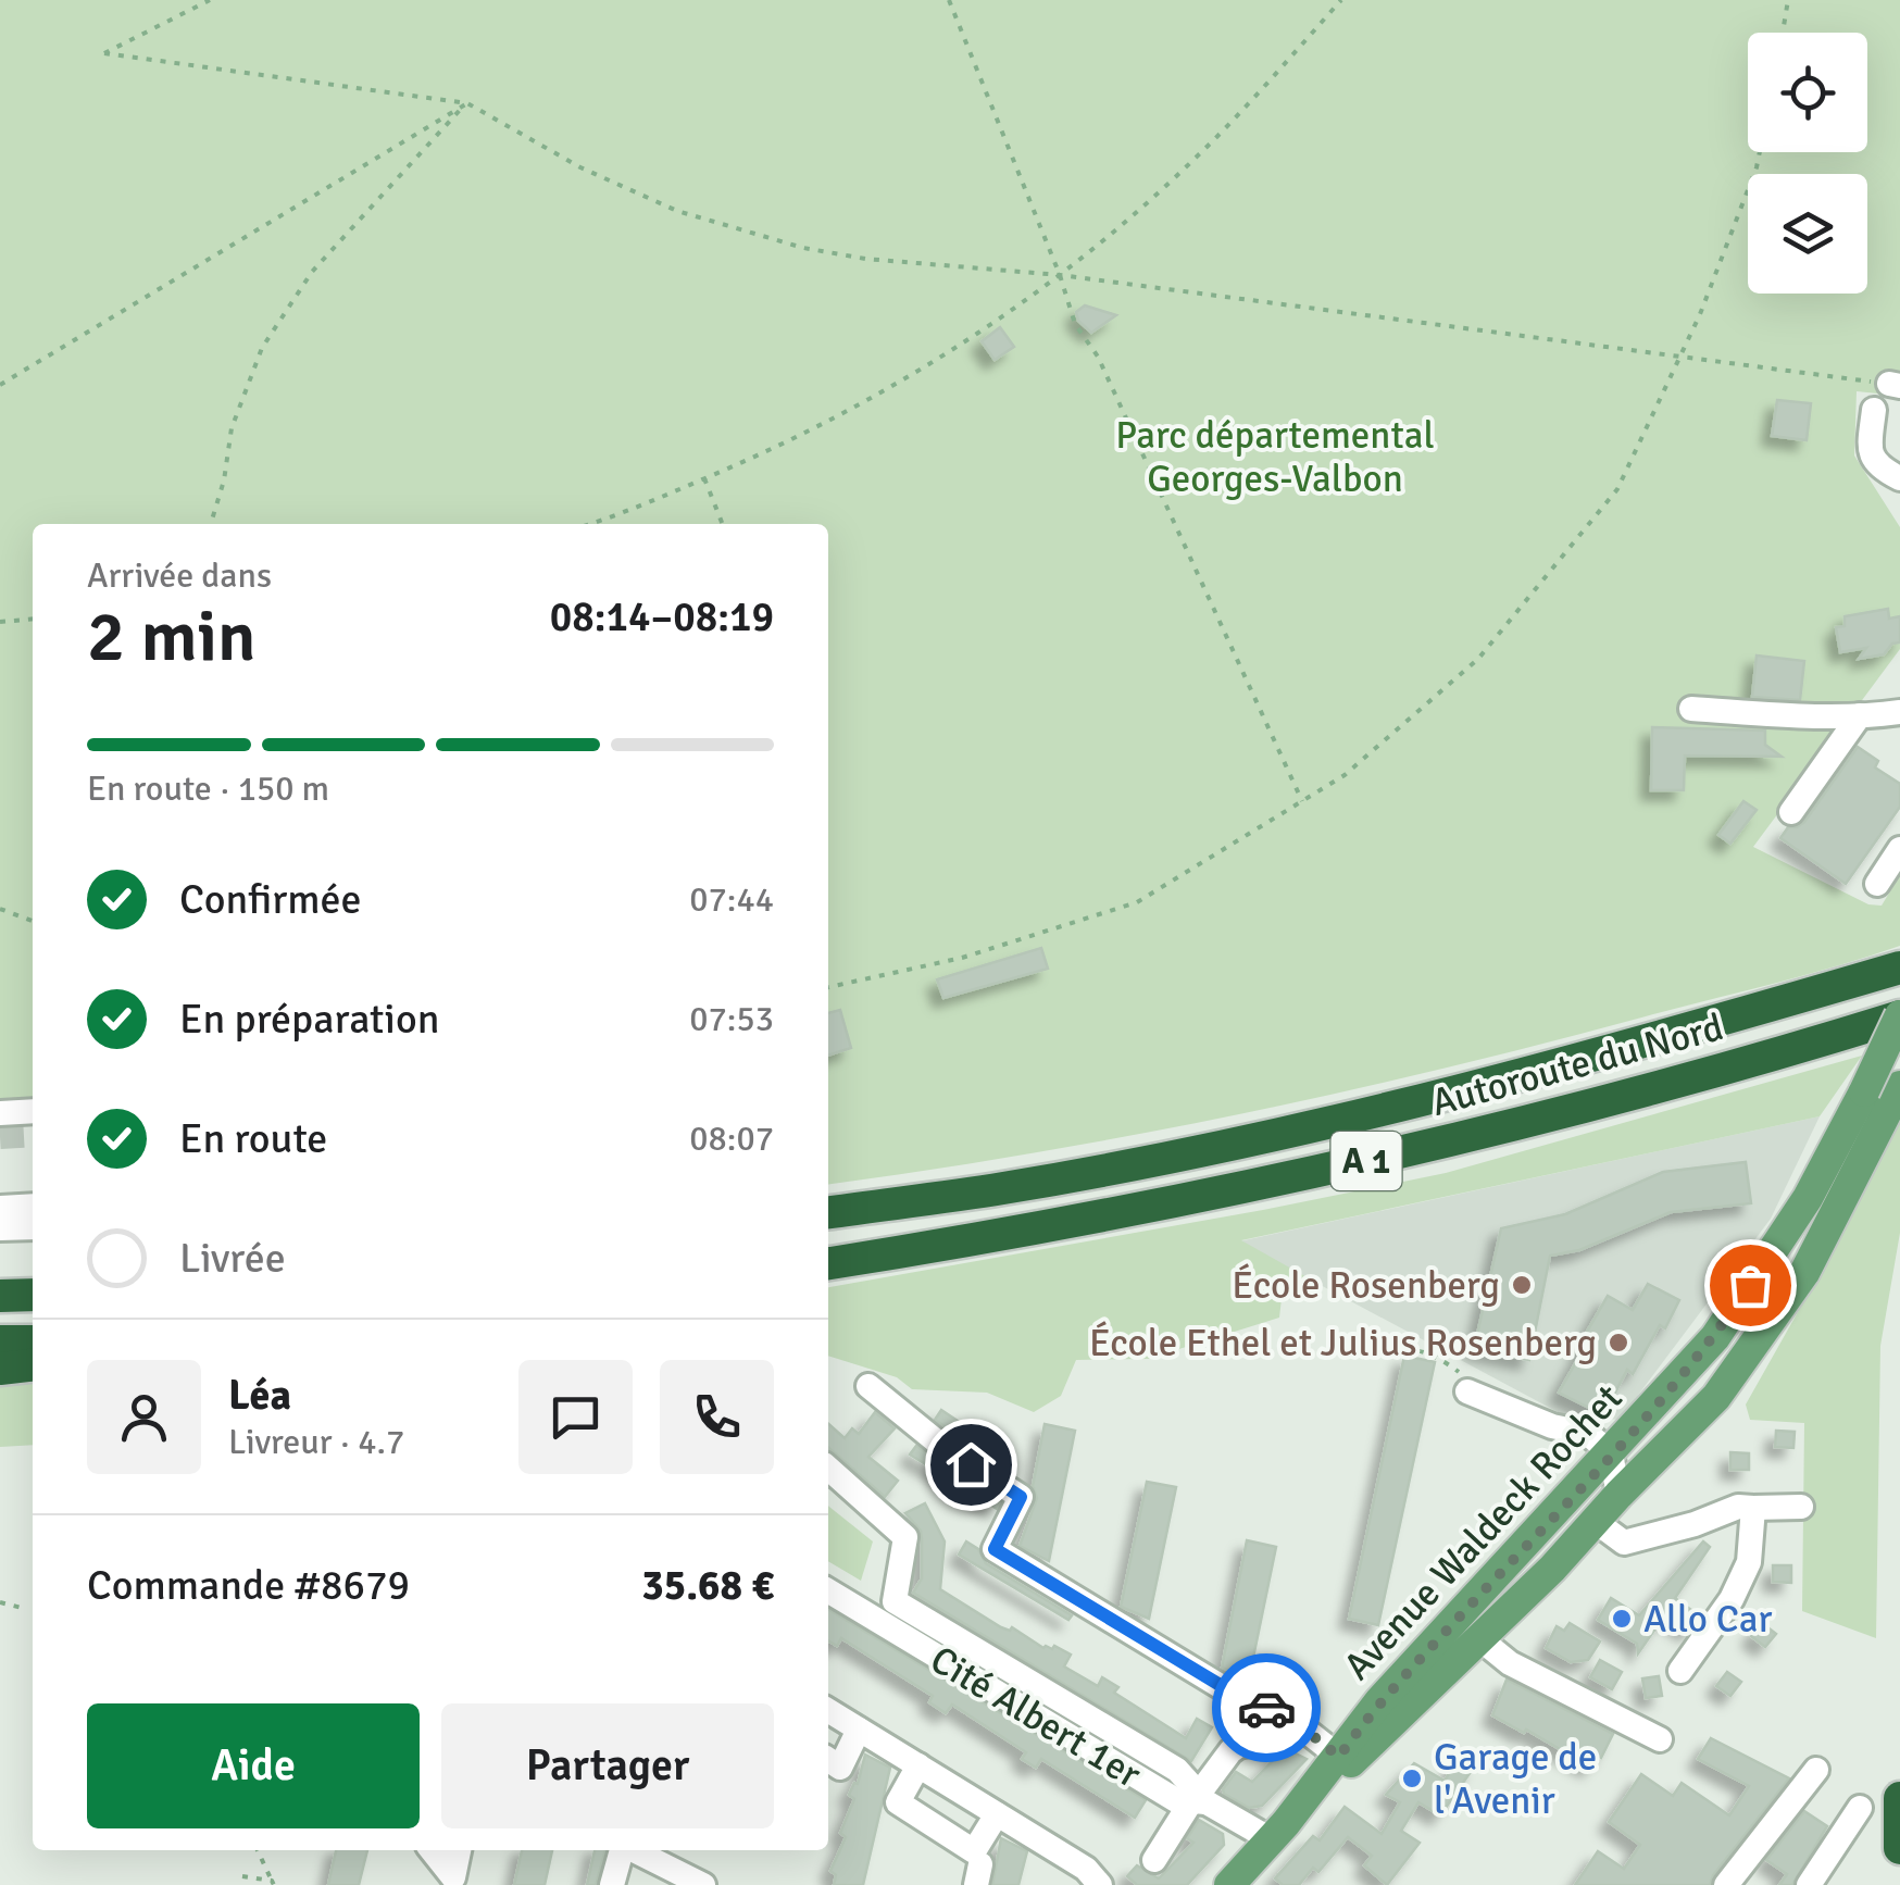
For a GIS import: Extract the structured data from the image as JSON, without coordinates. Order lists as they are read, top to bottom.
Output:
{
  "streets": {
    "highway": ["Autoroute du Nord", "A 1"],
    "main road": ["Avenue Waldeck Rochet"],
    "street": ["Cité Albert 1er"]
  },
  "crossings": [
    ["Autoroute du Nord", "Avenue Waldeck Rochet"],
    ["Avenue Waldeck Rochet", "Cité Albert 1er"]
  ],
  "parks": ["Parc départemental Georges-Valbon"],
  "places": [
    "École Rosenberg",
    "École Ethel et Julius Rosenberg",
    "Allo Car",
    "Garage de l'Avenir"
  ],
  "page": {
    "heading": ["2 min", "Arrivée dans", "08:14–08:19"],
    "panel": [
      "Léa",
      "Livreur · 4.7",
      "Commande #8679",
      "35.68 €"
    ],
    "bar": "En route · 150 m",
    "list": [
      ["Confirmée", "07:44"],
      ["En préparation", "07:53"],
      ["En route", "08:07"],
      "Livrée"
    ],
    "buttons": ["Aide", "Partager"]
  }
}
